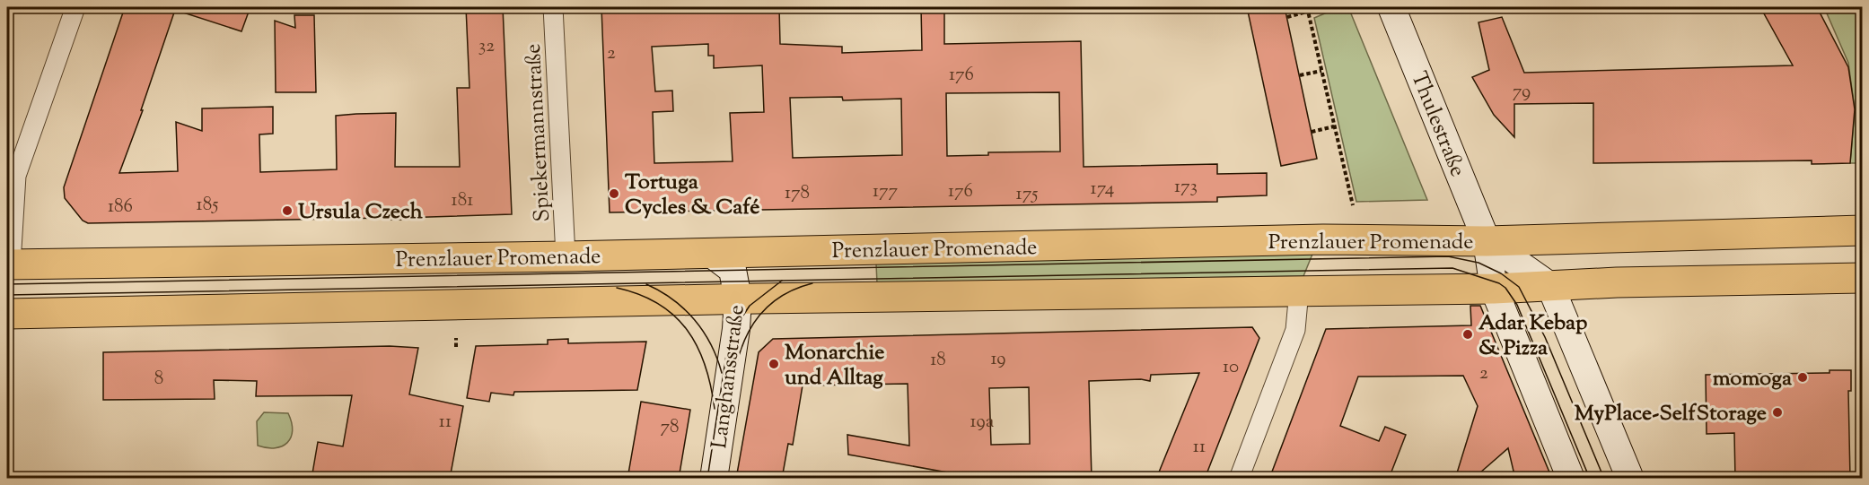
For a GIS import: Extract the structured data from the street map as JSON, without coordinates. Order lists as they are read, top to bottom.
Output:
{
  "streets": {
    "main road": ["Thulestraße", "Prenzlauer Promenade", "Langhansstraße"],
    "street": ["Spiekermannstraße"]
  },
  "crossings": [
    ["Thulestraße", "Prenzlauer Promenade"],
    ["Spiekermannstraße", "Prenzlauer Promenade"],
    ["Prenzlauer Promenade", "Langhansstraße"]
  ],
  "places": [
    "Tortuga Cycles & Café",
    "Ursula Czech",
    "Adar Kebap & Pizza",
    "Monarchie und Alltag",
    "momoga",
    "MyPlace-SelfStorage"
  ],
  "house_numbers": [
    "32",
    "2",
    "176",
    "79",
    "173",
    "174",
    "177",
    "176",
    "178",
    "175",
    "181",
    "185",
    "186",
    "19",
    "18",
    "10",
    "2",
    "8",
    "11",
    "19a",
    "78",
    "11"
  ]
}
